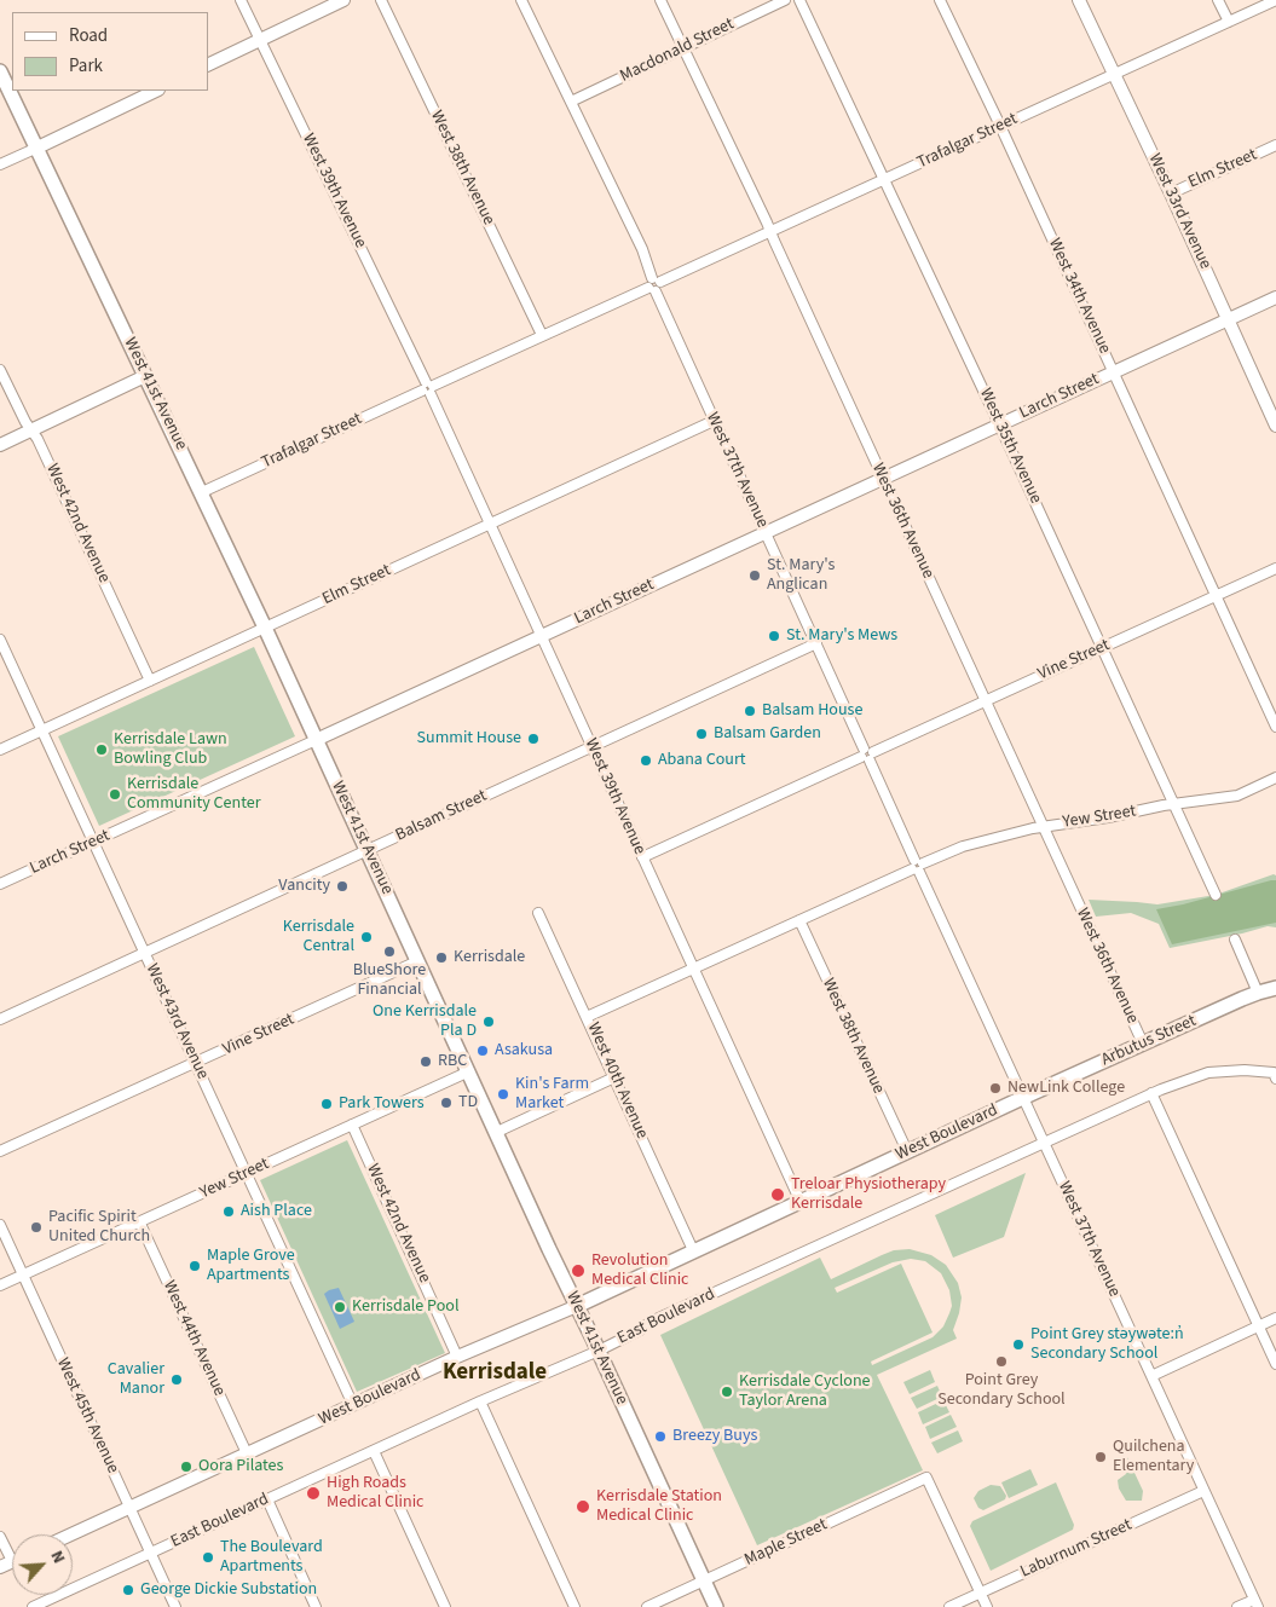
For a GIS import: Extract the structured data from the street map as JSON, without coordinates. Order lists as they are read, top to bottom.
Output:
{
  "streets": {
    "main road": ["West 41st Avenue", "Arbutus Street", "West Boulevard"],
    "street": [
      "Macdonald Street",
      "Trafalgar Street",
      "West 38th Avenue",
      "Elm Street",
      "West 39th Avenue",
      "West 33rd Avenue",
      "West 34th Avenue",
      "Larch Street",
      "West 35th Avenue",
      "West 37th Avenue",
      "West 36th Avenue",
      "West 42nd Avenue",
      "Vine Street",
      "Balsam Street",
      "Yew Street",
      "West 43rd Avenue",
      "West 40th Avenue",
      "East Boulevard",
      "West 44th Avenue",
      "West 45th Avenue",
      "Maple Street",
      "Laburnum Street"
    ]
  },
  "crossings": [
    ["Macdonald Street", "West 37th Avenue"],
    ["Macdonald Street", "West 36th Avenue"],
    ["Trafalgar Street", "West 38th Avenue"],
    ["Trafalgar Street", "West 39th Avenue"],
    ["Trafalgar Street", "West 33rd Avenue"],
    ["Trafalgar Street", "West 34th Avenue"],
    ["Trafalgar Street", "West 41st Avenue"],
    ["Trafalgar Street", "West 35th Avenue"],
    ["Trafalgar Street", "West 37th Avenue"],
    ["Trafalgar Street", "West 36th Avenue"],
    ["West 38th Avenue", "Yew Street"],
    ["West 38th Avenue", "West Boulevard"],
    ["Elm Street", "West 39th Avenue"],
    ["Elm Street", "West 33rd Avenue"],
    ["Elm Street", "West 41st Avenue"],
    ["Elm Street", "West 37th Avenue"],
    ["Elm Street", "West 42nd Avenue"],
    ["Elm Street", "West 43rd Avenue"],
    ["West 39th Avenue", "Larch Street"],
    ["West 39th Avenue", "Vine Street"],
    ["West 39th Avenue", "Balsam Street"],
    ["West 39th Avenue", "Yew Street"],
    ["West 39th Avenue", "West Boulevard"],
    ["West 33rd Avenue", "Larch Street"],
    ["West 34th Avenue", "Larch Street"],
    ["West 34th Avenue", "Vine Street"],
    ["West 41st Avenue", "Larch Street"],
    ["West 41st Avenue", "Vine Street"],
    ["West 41st Avenue", "Balsam Street"],
    ["West 41st Avenue", "Yew Street"],
    ["West 41st Avenue", "West Boulevard"],
    ["West 41st Avenue", "East Boulevard"],
    ["West 41st Avenue", "Maple Street"],
    ["Larch Street", "West 35th Avenue"],
    ["Larch Street", "West 37th Avenue"],
    ["Larch Street", "West 36th Avenue"],
    ["Larch Street", "West 43rd Avenue"],
    ["West 35th Avenue", "Vine Street"],
    ["West 35th Avenue", "Yew Street"],
    ["West 37th Avenue", "Vine Street"],
    ["West 37th Avenue", "Balsam Street"],
    ["West 37th Avenue", "Yew Street"],
    ["West 37th Avenue", "Arbutus Street"],
    ["West 37th Avenue", "West Boulevard"],
    ["West 37th Avenue", "East Boulevard"],
    ["West 37th Avenue", "Laburnum Street"],
    ["West 36th Avenue", "Vine Street"],
    ["West 36th Avenue", "Yew Street"],
    ["West 36th Avenue", "Arbutus Street"],
    ["West 42nd Avenue", "Yew Street"],
    ["West 42nd Avenue", "West Boulevard"],
    ["Vine Street", "West 43rd Avenue"],
    ["Balsam Street", "West 43rd Avenue"],
    ["Yew Street", "West 43rd Avenue"],
    ["Yew Street", "West 40th Avenue"],
    ["Yew Street", "West 44th Avenue"],
    ["Yew Street", "West 45th Avenue"],
    ["West 43rd Avenue", "West Boulevard"],
    ["Arbutus Street", "West Boulevard"],
    ["West 40th Avenue", "West Boulevard"],
    ["West Boulevard", "West 44th Avenue"],
    ["West Boulevard", "West 45th Avenue"],
    ["East Boulevard", "West 45th Avenue"],
    ["Maple Street", "Laburnum Street"]
  ],
  "districts": ["Kerrisdale"],
  "places": [
    "St. Mary's Anglican",
    "St. Mary's Mews",
    "Balsam House",
    "Balsam Garden",
    "Summit House",
    "Kerrisdale Lawn Bowling Club",
    "Abana Court",
    "Kerrisdale Community Center",
    "Vancity",
    "Kerrisdale Central",
    "BlueShore Financial",
    "Kerrisdale",
    "One Kerrisdale Pla D",
    "Asakusa",
    "RBC",
    "NewLink College",
    "Kin's Farm Market",
    "TD",
    "Park Towers",
    "Treloar Physiotherapy Kerrisdale",
    "Aish Place",
    "Pacific Spirit United Church",
    "Maple Grove Apartments",
    "Revolution Medical Clinic",
    "Kerrisdale Pool",
    "Point Grey stəywəte:n̓ Secondary School",
    "Point Grey Secondary School",
    "Cavalier Manor",
    "Kerrisdale Cyclone Taylor Arena",
    "Breezy Buys",
    "Quilchena Elementary",
    "Oora Pilates",
    "High Roads Medical Clinic",
    "Kerrisdale Station Medical Clinic",
    "The Boulevard Apartments",
    "George Dickie Substation"
  ],
  "legend": ["Road", "Park"],
  "north": "top right"
}
